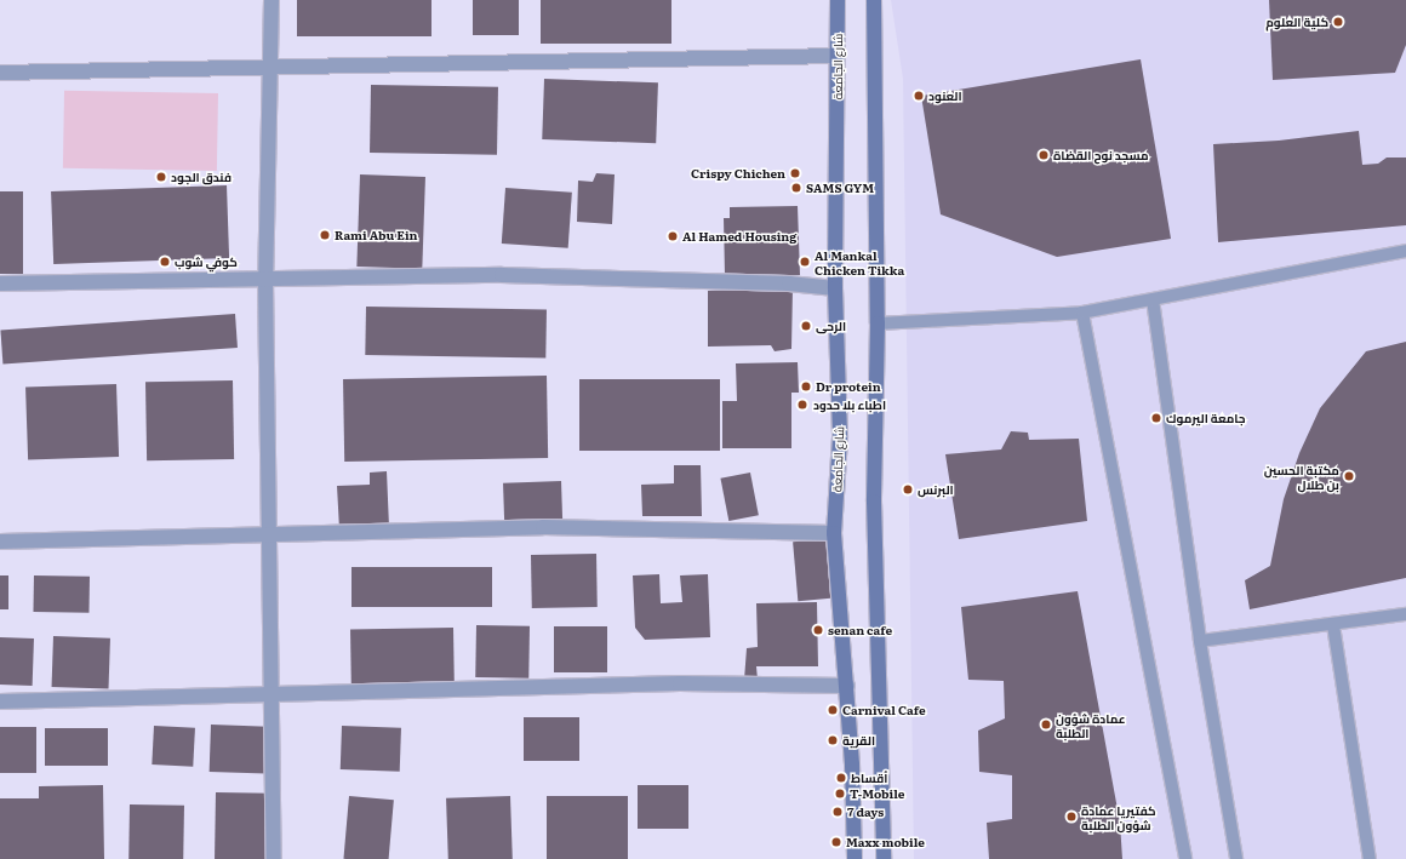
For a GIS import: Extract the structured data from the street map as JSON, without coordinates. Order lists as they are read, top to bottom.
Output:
{
  "streets": {
    "main road": ["شارع الجامعة"]
  },
  "places": [
    "كلية العلوم",
    "العنود",
    "مسجد نوح القضاة",
    "Crispy Chichen",
    "فندق الجود",
    "SAMS GYM",
    "Rami Abu Ein",
    "Al Hamed Housing",
    "كوفي شوب",
    "Al Mankal Chicken Tikka",
    "الرحى",
    "Dr protein",
    "اطباء بلا حدود",
    "جامعة اليرموك",
    "مكتبة الحسين بن طلال",
    "البرنس",
    "senan cafe",
    "Carnival Cafe",
    "عمادة شؤون الطلبة",
    "القرية",
    "أقساط",
    "T-Mobile",
    "7 days",
    "كفتيريا عمادة شؤون الطلبة",
    "Maxx mobile"
  ]
}
